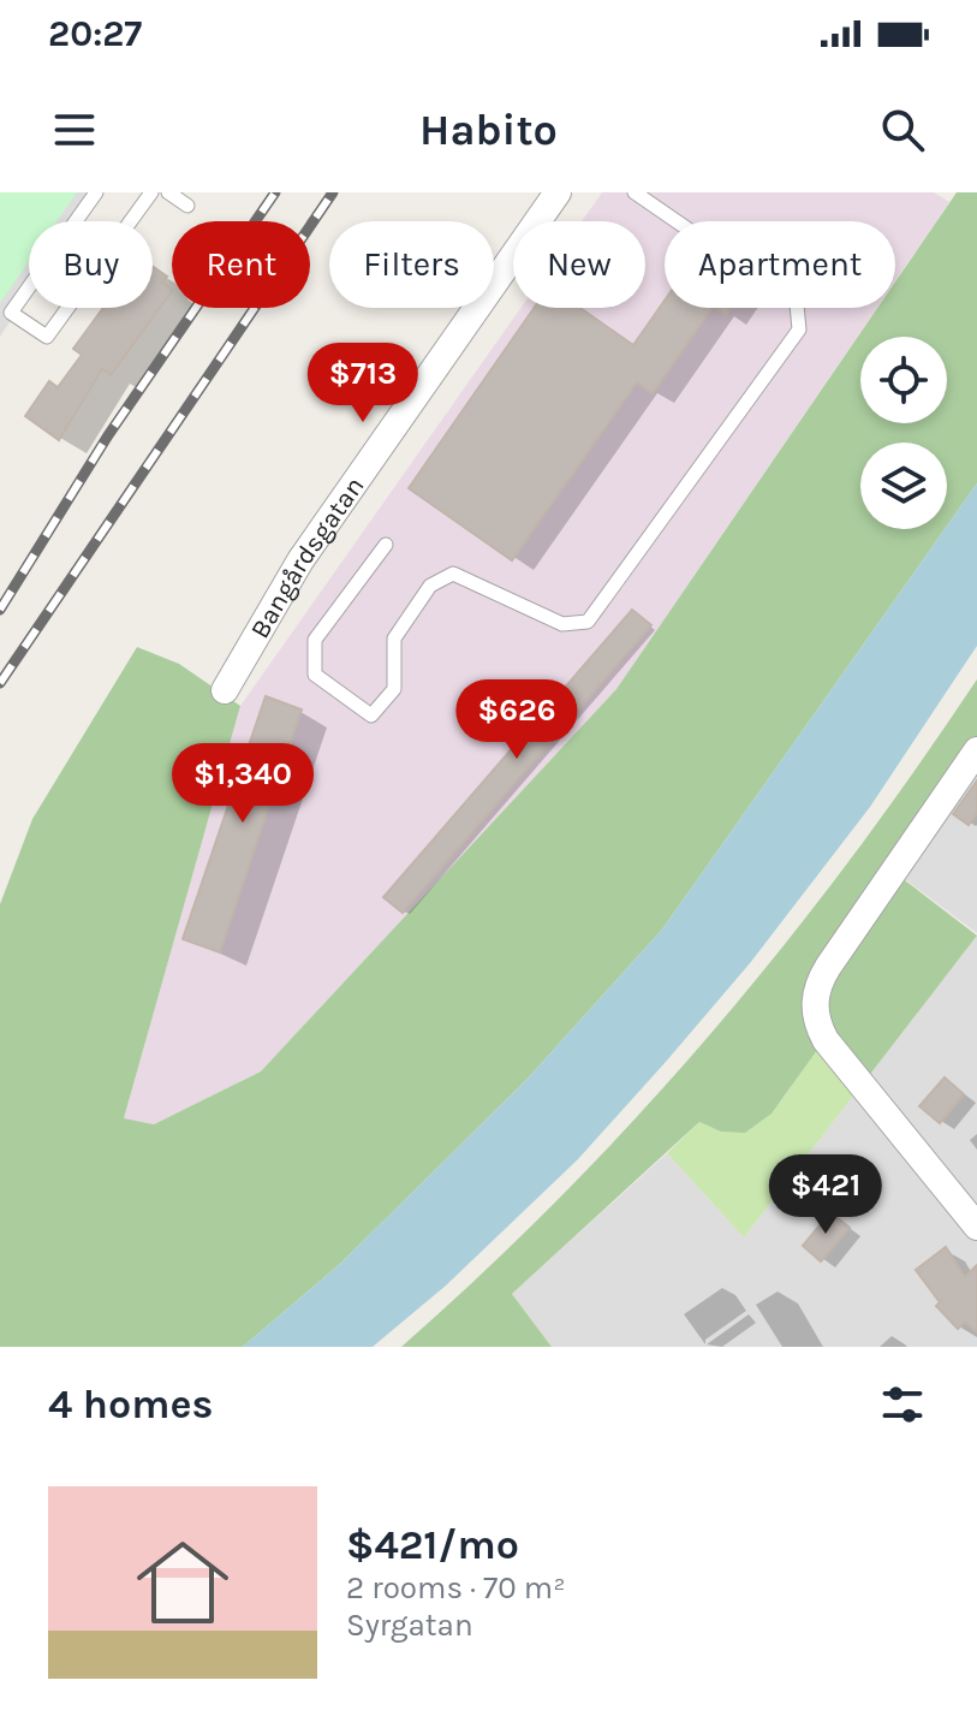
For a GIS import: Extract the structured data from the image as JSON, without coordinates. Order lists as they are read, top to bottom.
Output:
{
  "streets": {
    "street": ["Bangårdsgatan"]
  },
  "page": {
    "status": "20:27",
    "header": "Habito",
    "chip": [
      "Buy",
      "Rent",
      "Filters",
      "New",
      "Apartment"
    ],
    "price": [
      "$713",
      "$626",
      "$1,340",
      "$421"
    ],
    "heading": "4 homes",
    "list": [
      {
        "name": "$421/mo",
        "note": "2 rooms · 70 m² · Syrgatan"
      }
    ]
  }
}
